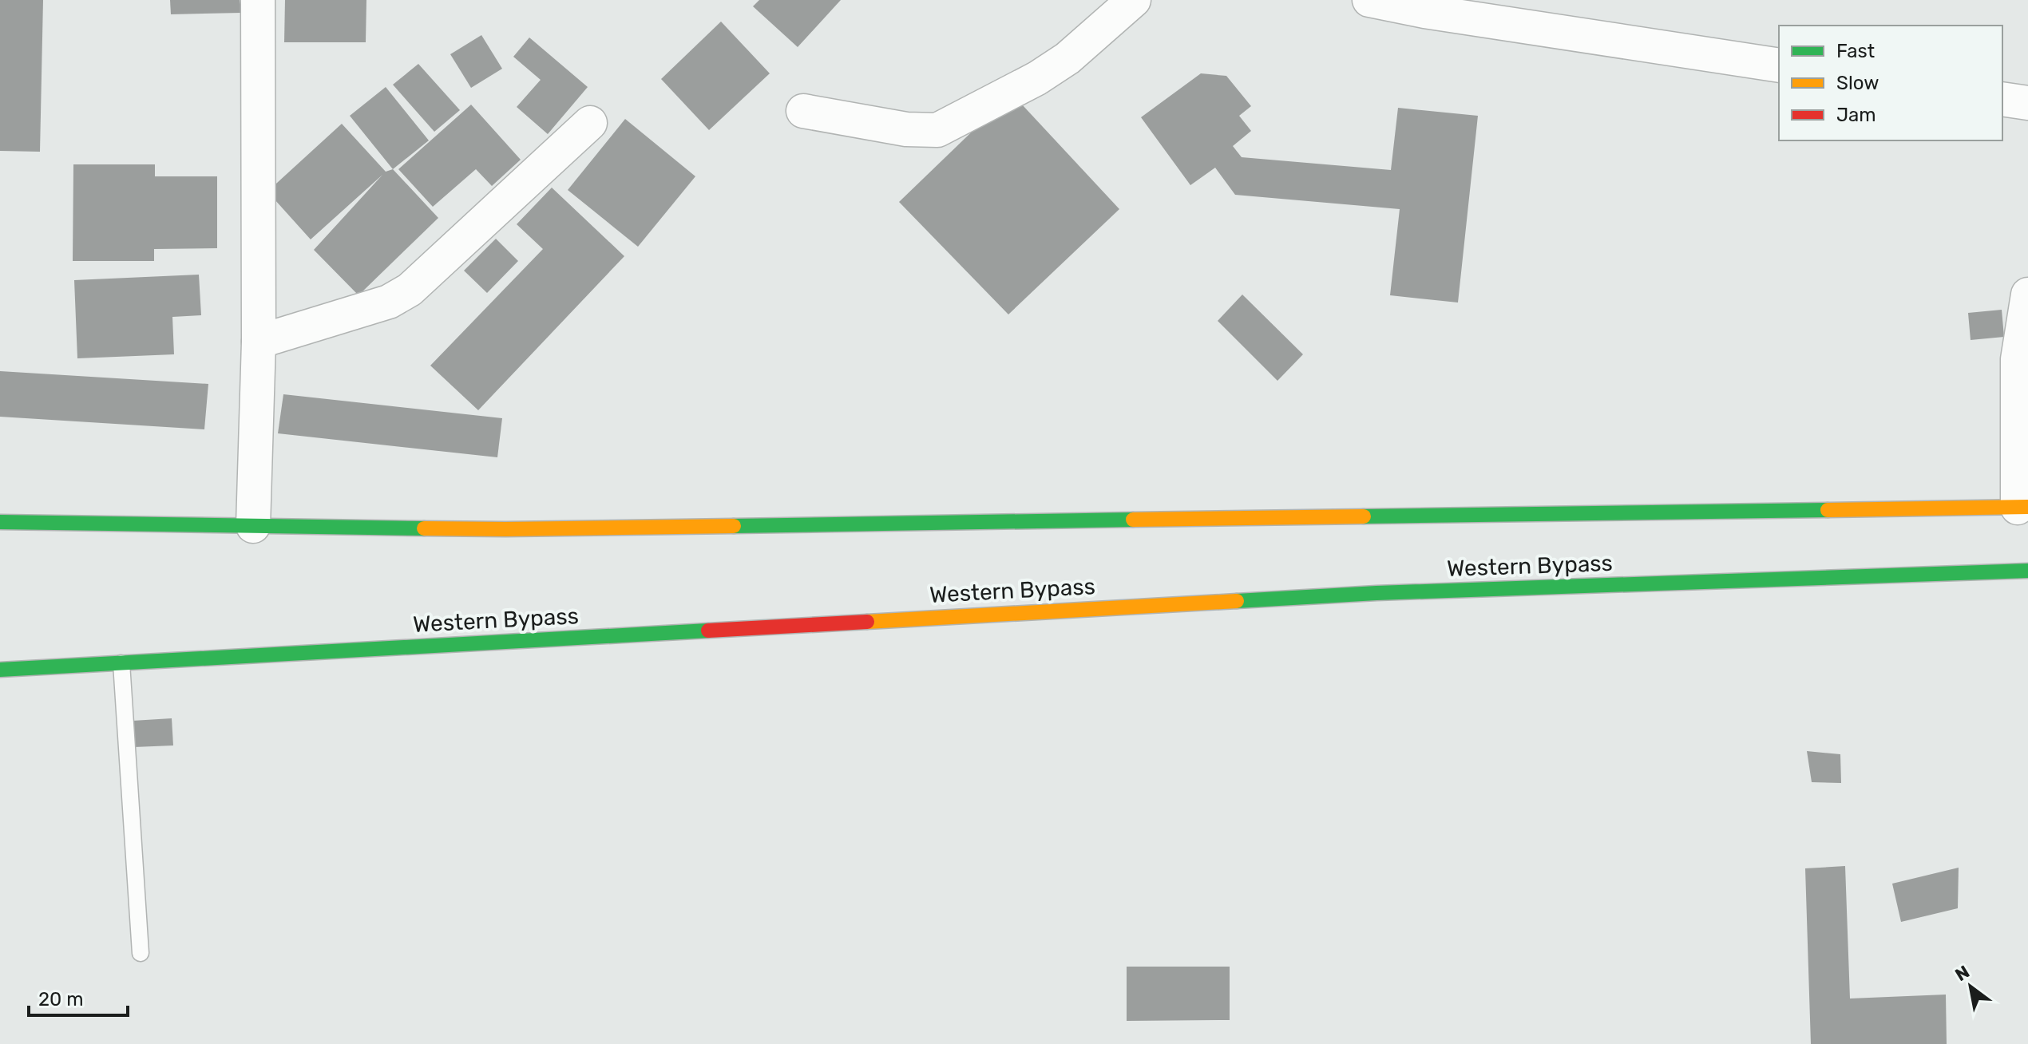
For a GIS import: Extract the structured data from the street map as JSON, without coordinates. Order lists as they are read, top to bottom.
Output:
{
  "streets": {
    "main road": ["Western Bypass"]
  },
  "legend": ["Fast", "Slow", "Jam"],
  "scale_bar": "20 m",
  "north": "top left"
}
